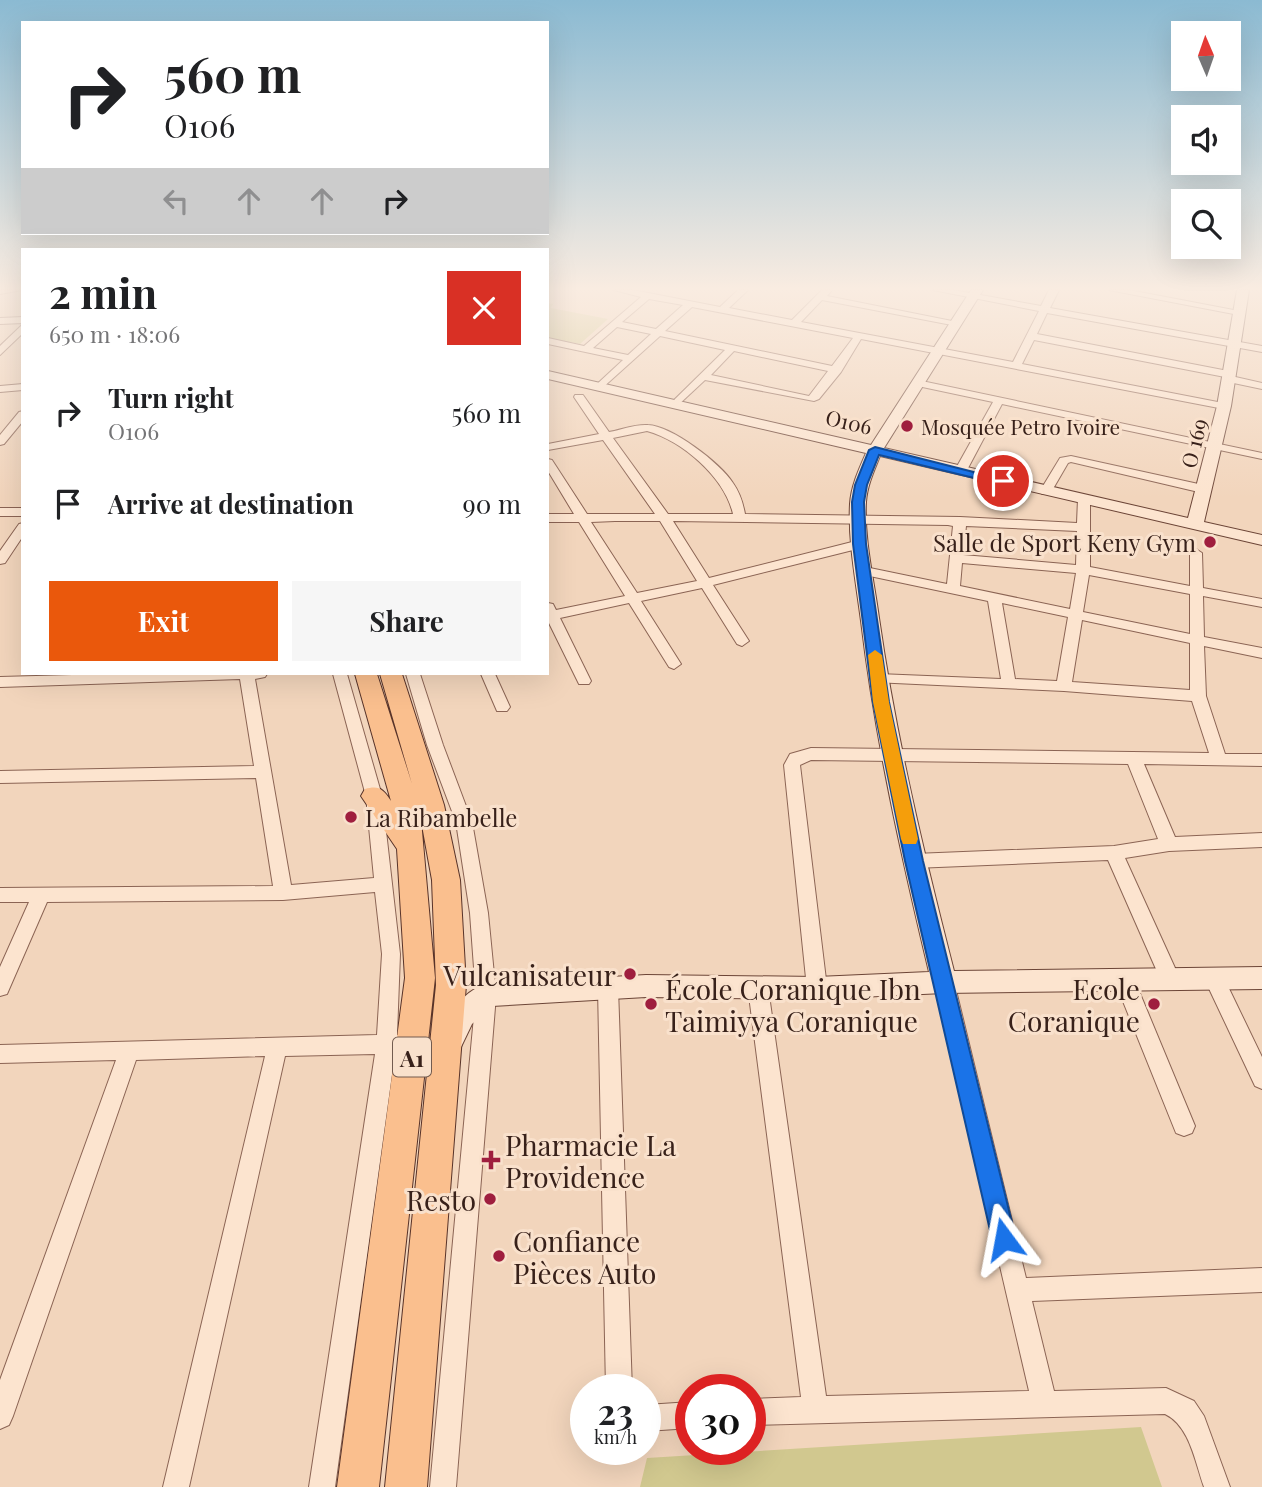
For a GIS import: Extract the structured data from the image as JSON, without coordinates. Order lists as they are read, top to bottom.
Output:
{
  "streets": {
    "main road": ["A1"],
    "street": ["O106", "O 169"]
  },
  "crossings": [
    ["O106", "O 169"]
  ],
  "places": {
    "other": [
      "Mosquée Petro Ivoire",
      "Salle de Sport Keny Gym",
      "La Ribambelle",
      "Vulcanisateur",
      "École Coranique Ibn Taimiyya Coranique",
      "Ecole Coranique",
      "Resto",
      "Confiance Pièces Auto"
    ],
    "health": ["Pharmacie La Providence"]
  },
  "north": "top",
  "page": {
    "turn": ["560 m", "O106"],
    "heading": ["2 min", "650 m · 18:06"],
    "list": [
      {
        "name": "Turn right",
        "note": "O106",
        "value": "560 m"
      },
      {
        "name": "Arrive at destination",
        "value": "90 m"
      }
    ],
    "buttons": ["Exit", "Share"],
    "speed": "23 km/h",
    "limit": "30"
  }
}
